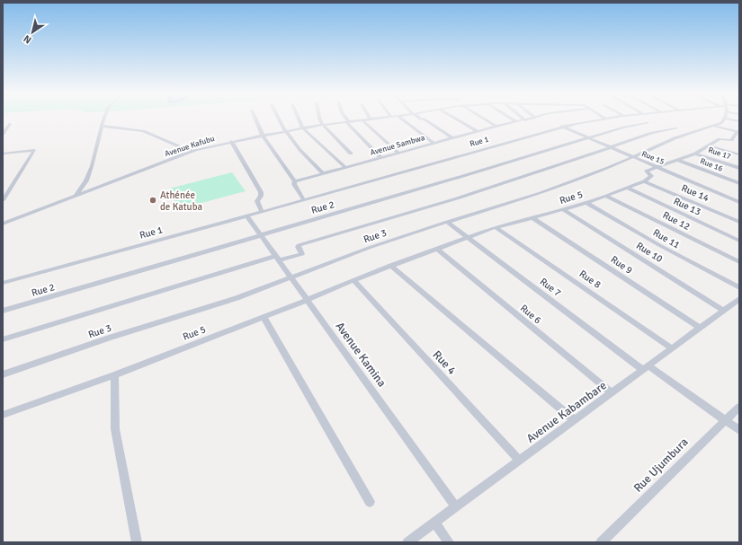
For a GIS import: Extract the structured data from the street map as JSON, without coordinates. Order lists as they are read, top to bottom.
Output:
{
  "streets": {
    "street": [
      "Rue 1",
      "Avenue Sambwa",
      "Avenue Kafubu",
      "Rue 17",
      "Rue 15",
      "Rue 16",
      "Rue 14",
      "Rue 5",
      "Rue 13",
      "Rue 2",
      "Rue 12",
      "Rue 3",
      "Rue 11",
      "Rue 10",
      "Rue 9",
      "Rue 8",
      "Rue 7",
      "Rue 6",
      "Avenue Kamina",
      "Rue 4",
      "Avenue Kabambare",
      "Rue Ujumbura"
    ]
  },
  "crossings": [
    ["Rue 1", "Rue 15"],
    ["Rue 1", "Avenue Kamina"],
    ["Rue 15", "Rue 2"],
    ["Rue 15", "Rue 3"],
    ["Rue 14", "Rue 5"],
    ["Rue 5", "Rue 13"],
    ["Rue 5", "Rue 12"],
    ["Rue 5", "Rue 11"],
    ["Rue 5", "Rue 10"],
    ["Rue 5", "Rue 9"],
    ["Rue 5", "Rue 8"],
    ["Rue 5", "Rue 7"],
    ["Rue 5", "Rue 6"],
    ["Rue 5", "Avenue Kamina"],
    ["Rue 5", "Rue 4"],
    ["Rue 2", "Avenue Kamina"],
    ["Rue 3", "Rue 7"],
    ["Rue 3", "Avenue Kamina"],
    ["Rue 10", "Avenue Kabambare"],
    ["Rue 9", "Avenue Kabambare"],
    ["Rue 8", "Avenue Kabambare"],
    ["Rue 7", "Avenue Kabambare"],
    ["Rue 7", "Rue Ujumbura"],
    ["Rue 6", "Avenue Kabambare"],
    ["Avenue Kamina", "Avenue Kabambare"],
    ["Rue 4", "Avenue Kabambare"]
  ],
  "places": ["Athénée de Katuba"],
  "north": "bottom left"
}
